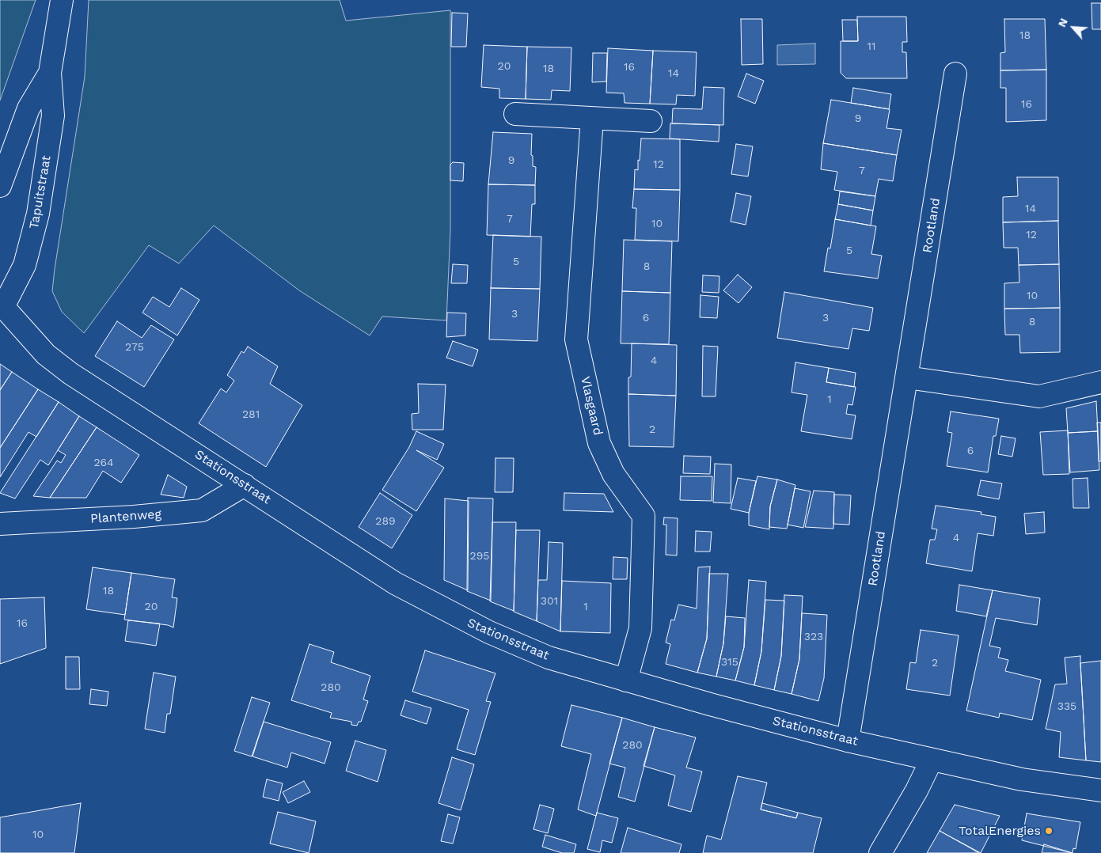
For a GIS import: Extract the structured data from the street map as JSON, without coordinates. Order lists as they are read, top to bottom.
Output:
{
  "streets": {
    "street": [
      "Tapuitstraat",
      "Rootland",
      "Vlasgaard",
      "Stationsstraat",
      "Plantenweg"
    ]
  },
  "crossings": [
    ["Tapuitstraat", "Stationsstraat"],
    ["Rootland", "Stationsstraat"],
    ["Vlasgaard", "Stationsstraat"],
    ["Stationsstraat", "Plantenweg"]
  ],
  "places": ["TotalEnergies"],
  "house_numbers": [
    "18",
    "11",
    "20",
    "16",
    "18",
    "14",
    "16",
    "9",
    "9",
    "12",
    "7",
    "14",
    "7",
    "10",
    "12",
    "5",
    "5",
    "8",
    "10",
    "3",
    "6",
    "3",
    "8",
    "275",
    "4",
    "1",
    "281",
    "2",
    "6",
    "264",
    "289",
    "4",
    "295",
    "18",
    "301",
    "20",
    "1",
    "16",
    "323",
    "315",
    "2",
    "280",
    "335",
    "280",
    "10"
  ],
  "north": "top left"
}
